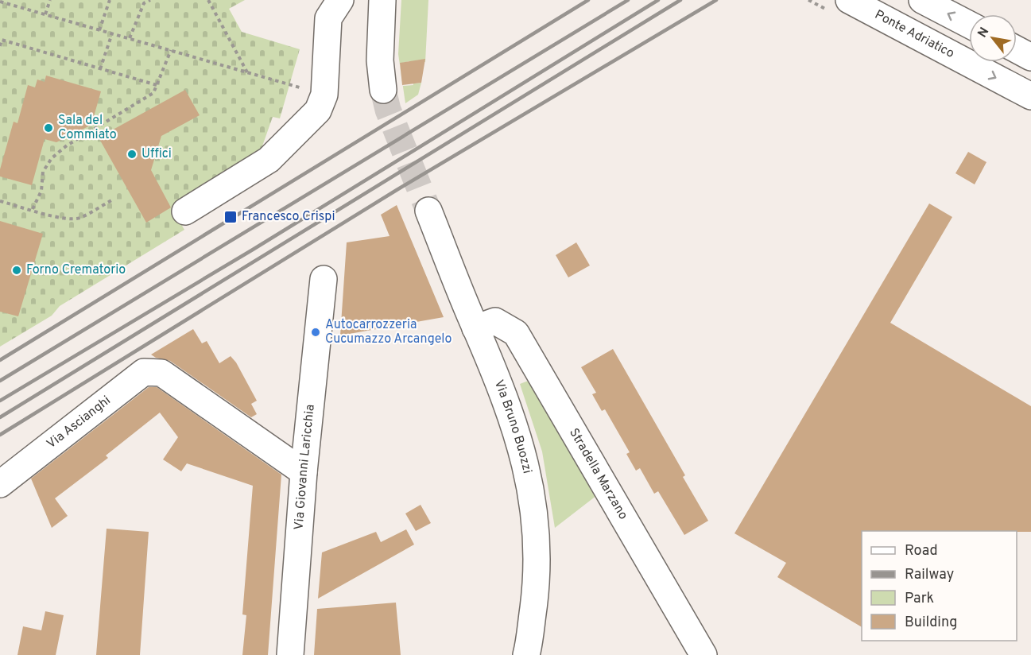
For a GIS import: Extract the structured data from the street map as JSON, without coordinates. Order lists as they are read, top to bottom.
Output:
{
  "streets": {
    "street": [
      "Ponte Adriatico",
      "Via Ascianghi",
      "Via Bruno Buozzi",
      "Via Giovanni Laricchia",
      "Stradella Marzano"
    ]
  },
  "crossings": [
    ["Via Ascianghi", "Via Giovanni Laricchia"],
    ["Via Bruno Buozzi", "Stradella Marzano"]
  ],
  "places": {
    "other": [
      "Sala del Commiato",
      "Uffici",
      "Forno Crematorio",
      "Autocarrozzeria Cucumazzo Arcangelo"
    ],
    "transit": ["Francesco Crispi"]
  },
  "legend": [
    "Road",
    "Railway",
    "Park",
    "Building"
  ],
  "north": "top left"
}
